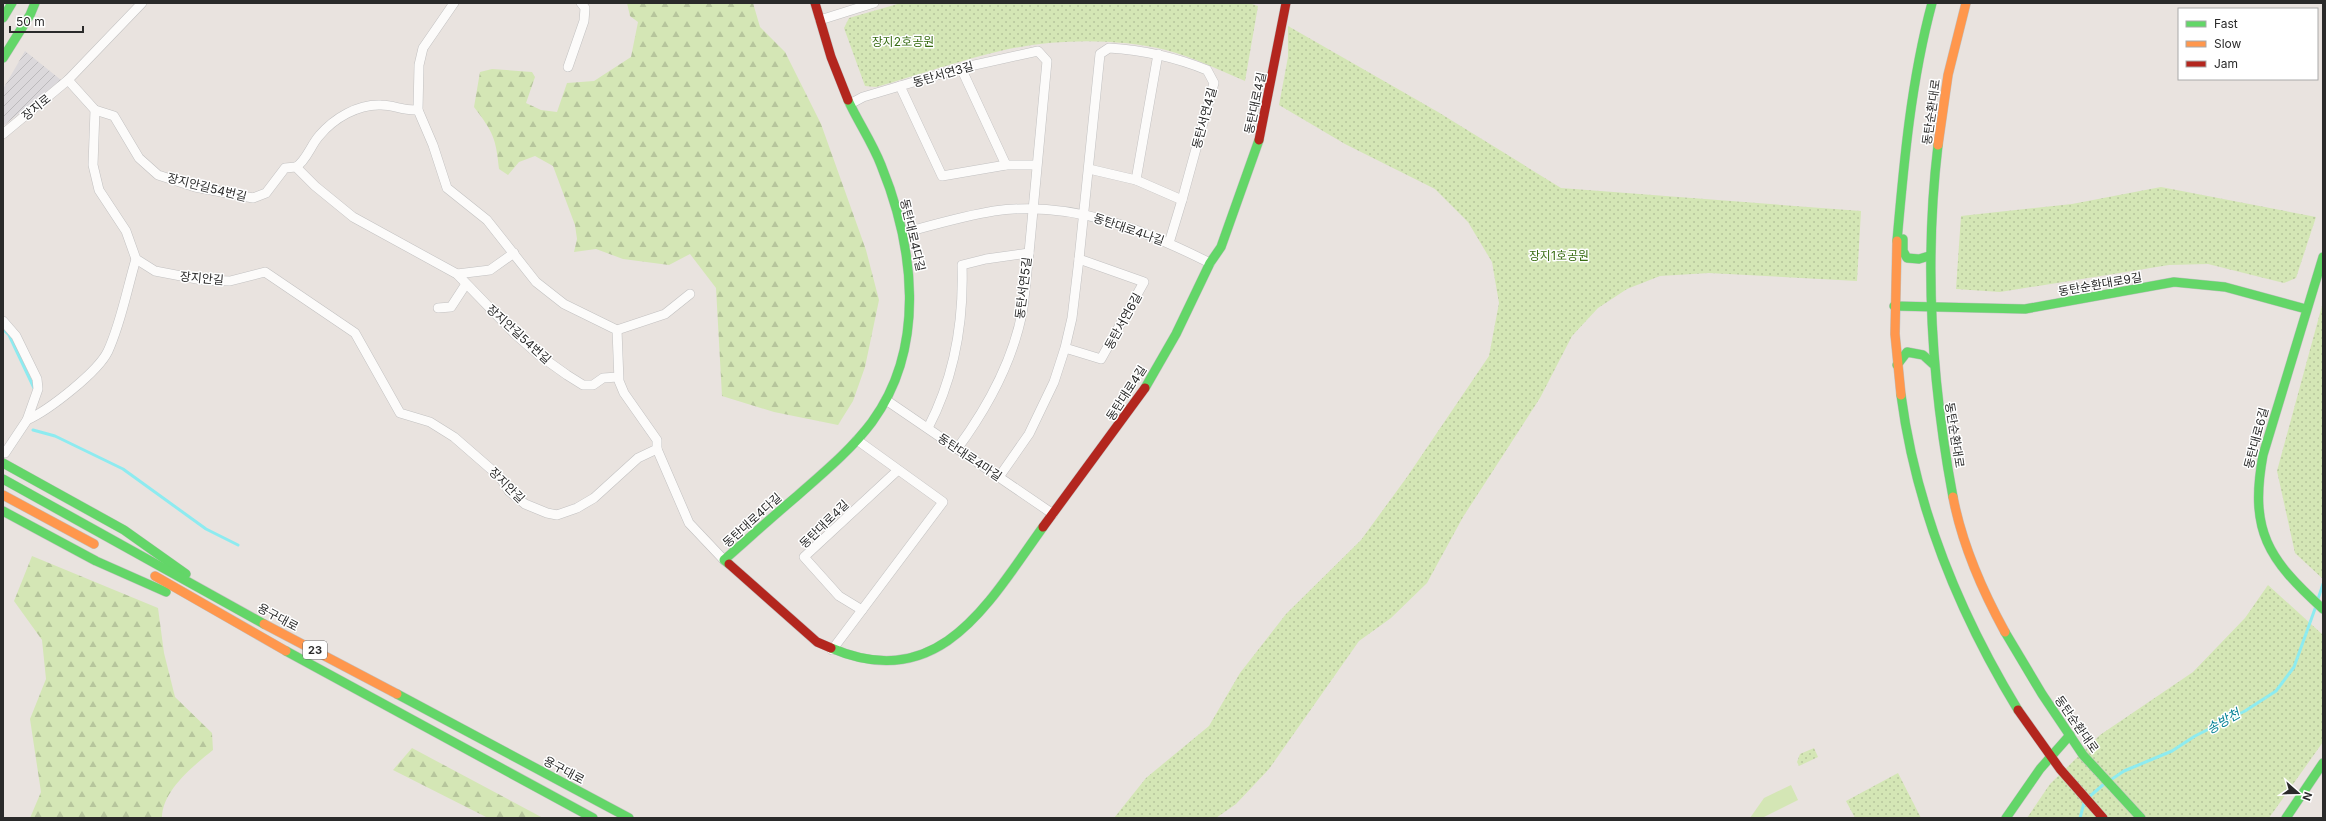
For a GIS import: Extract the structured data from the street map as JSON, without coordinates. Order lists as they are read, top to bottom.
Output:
{
  "streets": {
    "main road": [
      "동탄대로4길",
      "동탄순환대로",
      "동탄대로4다길",
      "동탄순환대로9길",
      "동탄대로6길",
      "용구대로",
      "23"
    ],
    "street": [
      "동탄서연3길",
      "장지로",
      "동탄서연4길",
      "장지안길54번길",
      "동탄대로4나길",
      "장지안길",
      "동탄서연5길",
      "동탄서연6길",
      "동탄대로4마길"
    ]
  },
  "crossings": [
    ["동탄서연3길", "동탄대로4나길"],
    ["동탄서연3길", "동탄서연5길"],
    ["동탄대로4길", "동탄대로4나길"],
    ["동탄대로4길", "동탄대로4다길"],
    ["동탄대로4길", "동탄대로4마길"],
    ["동탄순환대로", "동탄순환대로9길"],
    ["동탄서연4길", "동탄대로4나길"],
    ["동탄서연4길", "동탄서연6길"],
    ["동탄대로4나길", "동탄대로4다길"],
    ["동탄대로4다길", "동탄대로4마길"],
    ["동탄순환대로9길", "동탄대로6길"],
    ["동탄서연5길", "동탄대로4마길"]
  ],
  "water": ["송방천"],
  "parks": ["장지2호공원", "장지1호공원"],
  "legend": ["Fast", "Slow", "Jam"],
  "scale_bar": "50 m",
  "north": "right"
}
